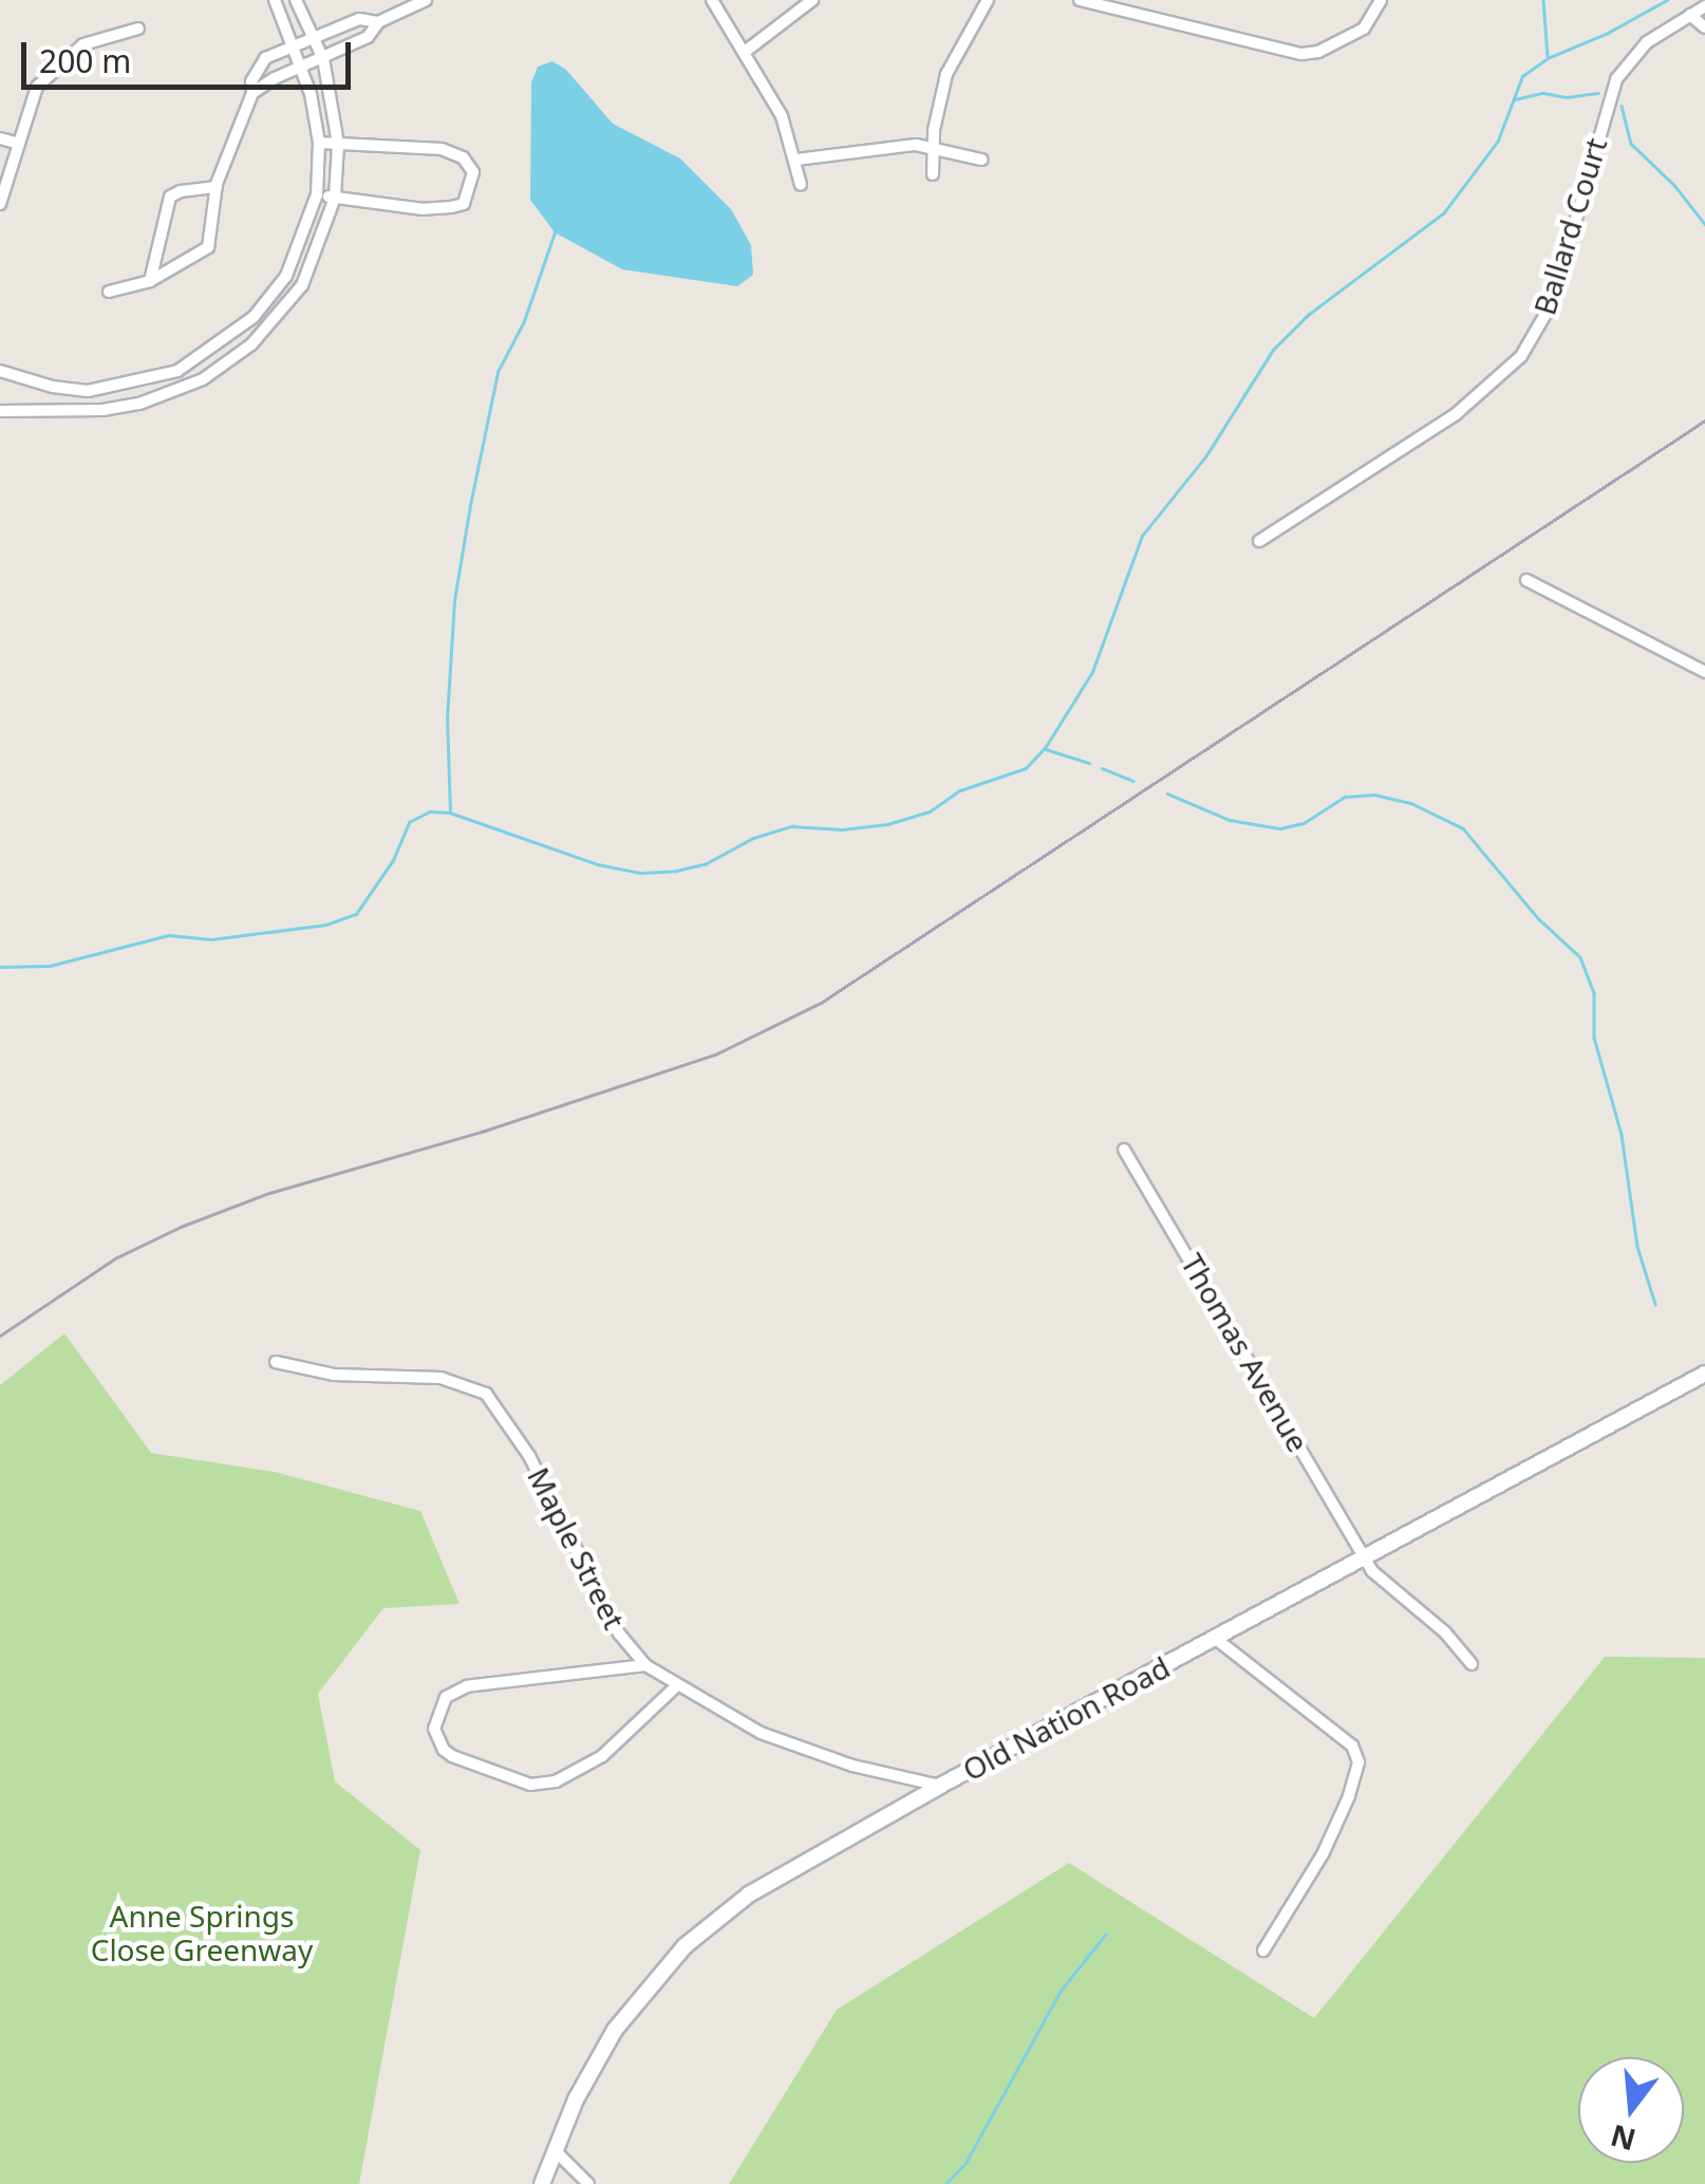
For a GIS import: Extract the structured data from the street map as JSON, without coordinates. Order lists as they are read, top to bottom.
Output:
{
  "streets": {
    "main road": ["Old Nation Road"],
    "street": ["Ballard Court", "Thomas Avenue", "Maple Street"]
  },
  "crossings": [
    ["Thomas Avenue", "Old Nation Road"],
    ["Maple Street", "Old Nation Road"]
  ],
  "parks": ["Anne Springs Close Greenway"],
  "scale_bar": "200 m",
  "north": "bottom"
}
